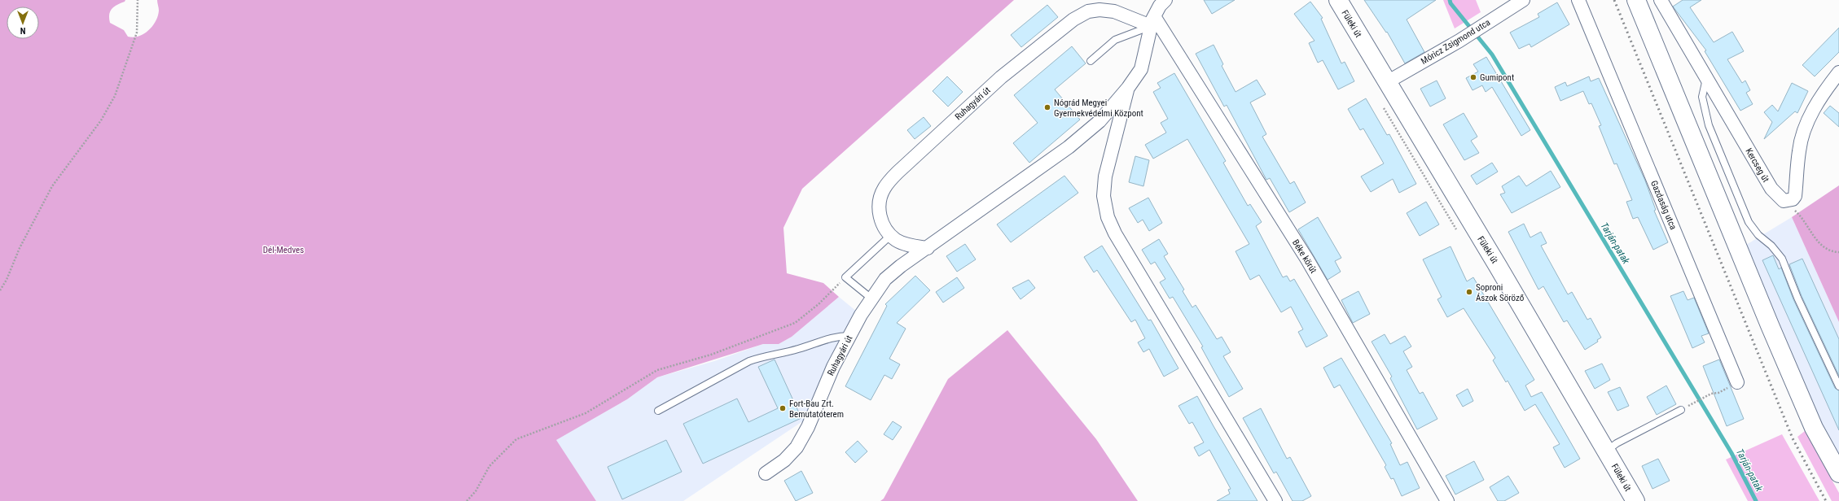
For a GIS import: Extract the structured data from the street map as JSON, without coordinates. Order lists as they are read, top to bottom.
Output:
{
  "streets": {
    "main road": ["Füleki út"],
    "street": [
      "Móricz Zsigmond utca",
      "Ruhagyári út",
      "Kercseg út",
      "Gazdaság utca",
      "Béke körút"
    ]
  },
  "crossings": [
    ["Füleki út", "Móricz Zsigmond utca"],
    ["Ruhagyári út", "Béke körút"]
  ],
  "water": ["Tarján-patak"],
  "parks": ["Dél-Medves"],
  "places": [
    "Gumipont",
    "Nógrád Megyei Gyermekvédelmi Központ",
    "Soproni Ászok Söröző",
    "Fort-Bau Zrt. Bemutatóterem"
  ],
  "north": "bottom"
}
